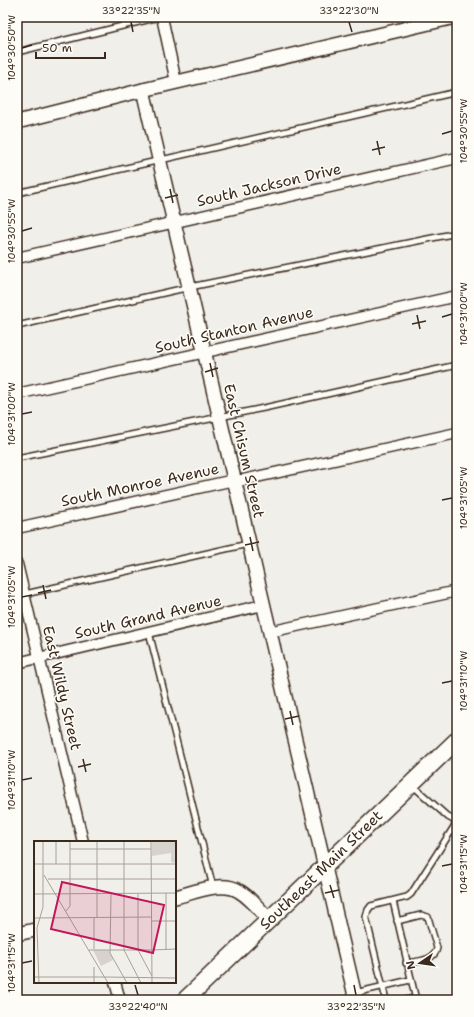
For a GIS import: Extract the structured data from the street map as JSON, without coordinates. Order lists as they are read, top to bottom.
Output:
{
  "streets": {
    "main road": ["Southeast Main Street"],
    "street": [
      "South Jackson Drive",
      "South Stanton Avenue",
      "East Chisum Street",
      "South Monroe Avenue",
      "South Grand Avenue",
      "East Wildy Street"
    ]
  },
  "crossings": [
    ["South Jackson Drive", "East Chisum Street"],
    ["South Stanton Avenue", "East Chisum Street"],
    ["East Chisum Street", "South Monroe Avenue"],
    ["East Chisum Street", "South Grand Avenue"],
    ["East Chisum Street", "Southeast Main Street"],
    ["South Grand Avenue", "East Wildy Street"]
  ],
  "scale_bar": "50 m",
  "north": "left",
  "coordinates": [
    "33°22'35\"N",
    "33°22'30\"N",
    "104°30'50\"W",
    "104°30'55\"W",
    "104°31'00\"W",
    "104°31'05\"W",
    "104°31'10\"W",
    "104°31'15\"W",
    "33°22'40\"N"
  ]
}
